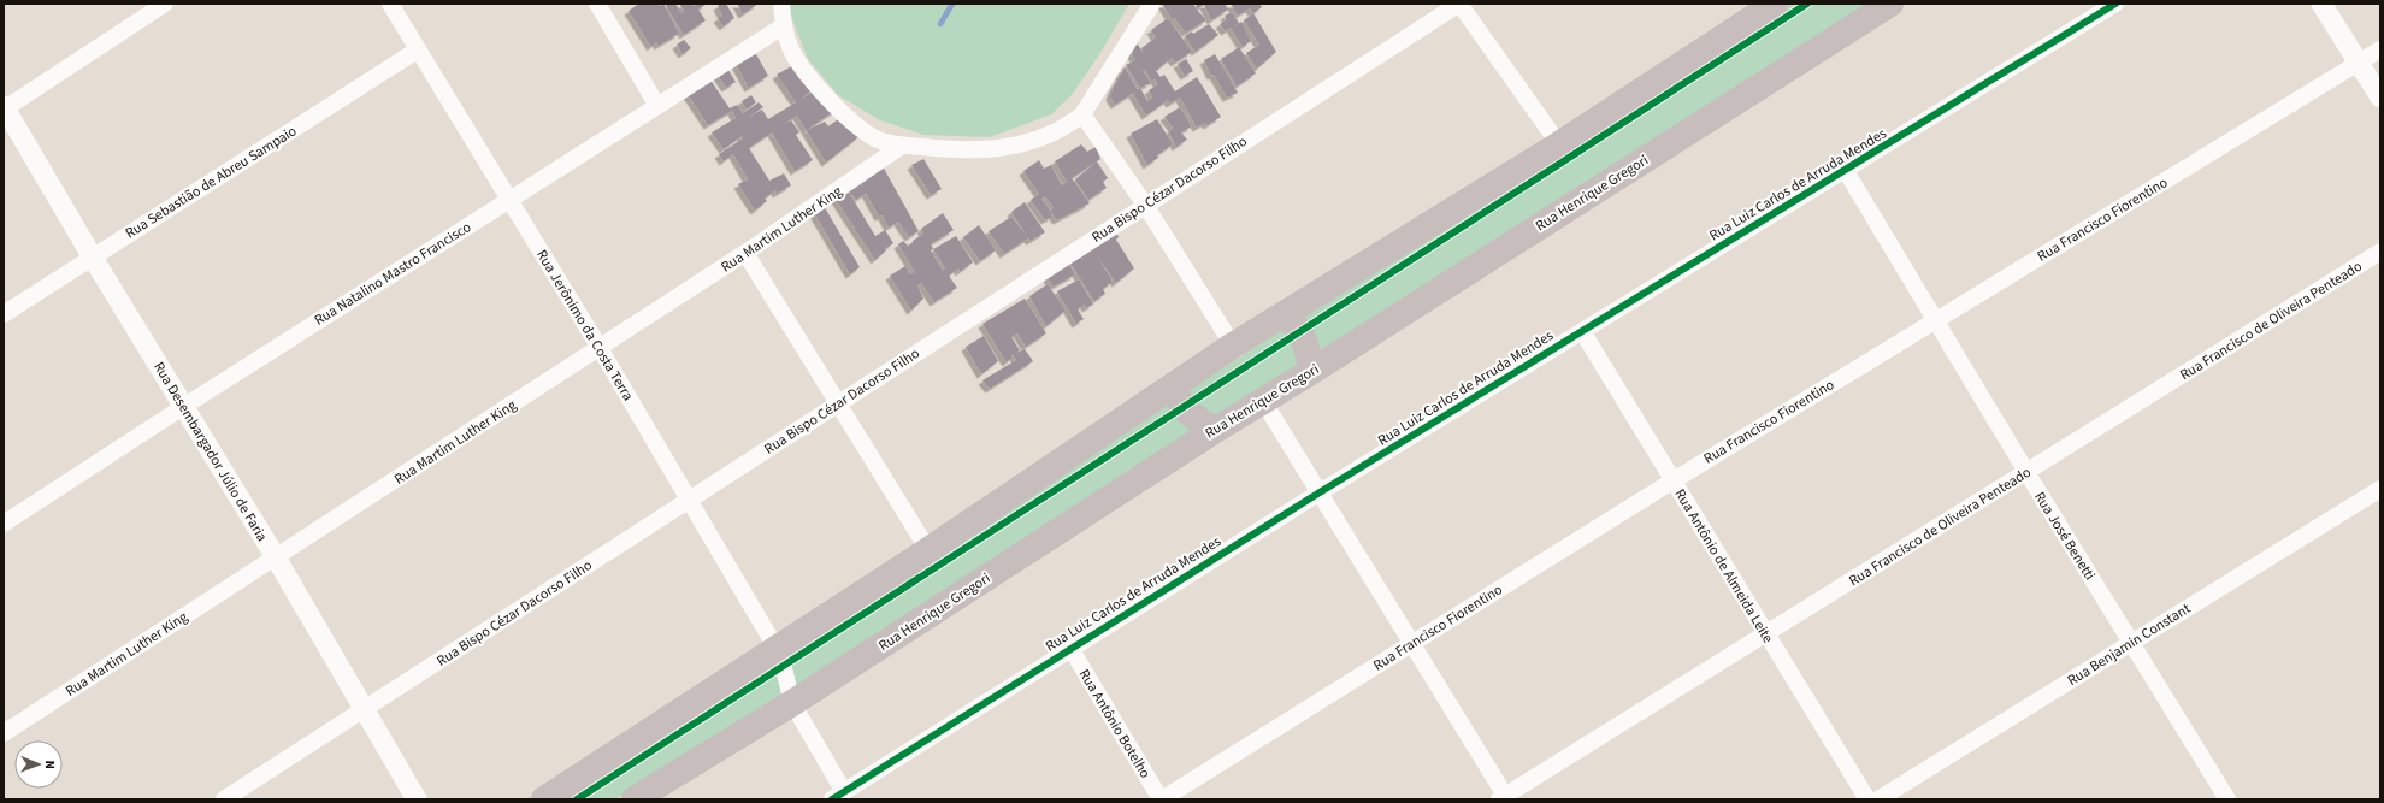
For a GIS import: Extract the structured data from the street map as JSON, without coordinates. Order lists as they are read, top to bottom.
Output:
{
  "streets": {
    "main road": ["Rua Henrique Gregori"],
    "street": [
      "Rua Sebastião de Abreu Sampaio",
      "Rua Luiz Carlos de Arruda Mendes",
      "Rua Bispo Cézar Dacorso Filho",
      "Rua Francisco Fiorentino",
      "Rua Martim Luther King",
      "Rua Natalino Mastro Francisco",
      "Rua Francisco de Oliveira Penteado",
      "Rua Jerônimo da Costa Terra",
      "Rua Desembargador Júlio de Faria",
      "Rua José Benetti",
      "Rua Antônio de Almeida Leite",
      "Rua Benjamin Constant",
      "Rua Antônio Botelho"
    ]
  },
  "crossings": [
    ["Rua Sebastião de Abreu Sampaio", "Rua Jerônimo da Costa Terra"],
    ["Rua Sebastião de Abreu Sampaio", "Rua Desembargador Júlio de Faria"],
    ["Rua Luiz Carlos de Arruda Mendes", "Rua Jerônimo da Costa Terra"],
    ["Rua Luiz Carlos de Arruda Mendes", "Rua José Benetti"],
    ["Rua Luiz Carlos de Arruda Mendes", "Rua Antônio de Almeida Leite"],
    ["Rua Luiz Carlos de Arruda Mendes", "Rua Antônio Botelho"],
    ["Rua Bispo Cézar Dacorso Filho", "Rua Jerônimo da Costa Terra"],
    ["Rua Bispo Cézar Dacorso Filho", "Rua Desembargador Júlio de Faria"],
    ["Rua Henrique Gregori", "Rua Jerônimo da Costa Terra"],
    ["Rua Francisco Fiorentino", "Rua José Benetti"],
    ["Rua Francisco Fiorentino", "Rua Antônio de Almeida Leite"],
    ["Rua Francisco Fiorentino", "Rua Antônio Botelho"],
    ["Rua Martim Luther King", "Rua Jerônimo da Costa Terra"],
    ["Rua Martim Luther King", "Rua Desembargador Júlio de Faria"],
    ["Rua Natalino Mastro Francisco", "Rua Jerônimo da Costa Terra"],
    ["Rua Natalino Mastro Francisco", "Rua Desembargador Júlio de Faria"],
    ["Rua Francisco de Oliveira Penteado", "Rua José Benetti"],
    ["Rua Francisco de Oliveira Penteado", "Rua Antônio de Almeida Leite"],
    ["Rua José Benetti", "Rua Benjamin Constant"]
  ],
  "north": "right"
}
